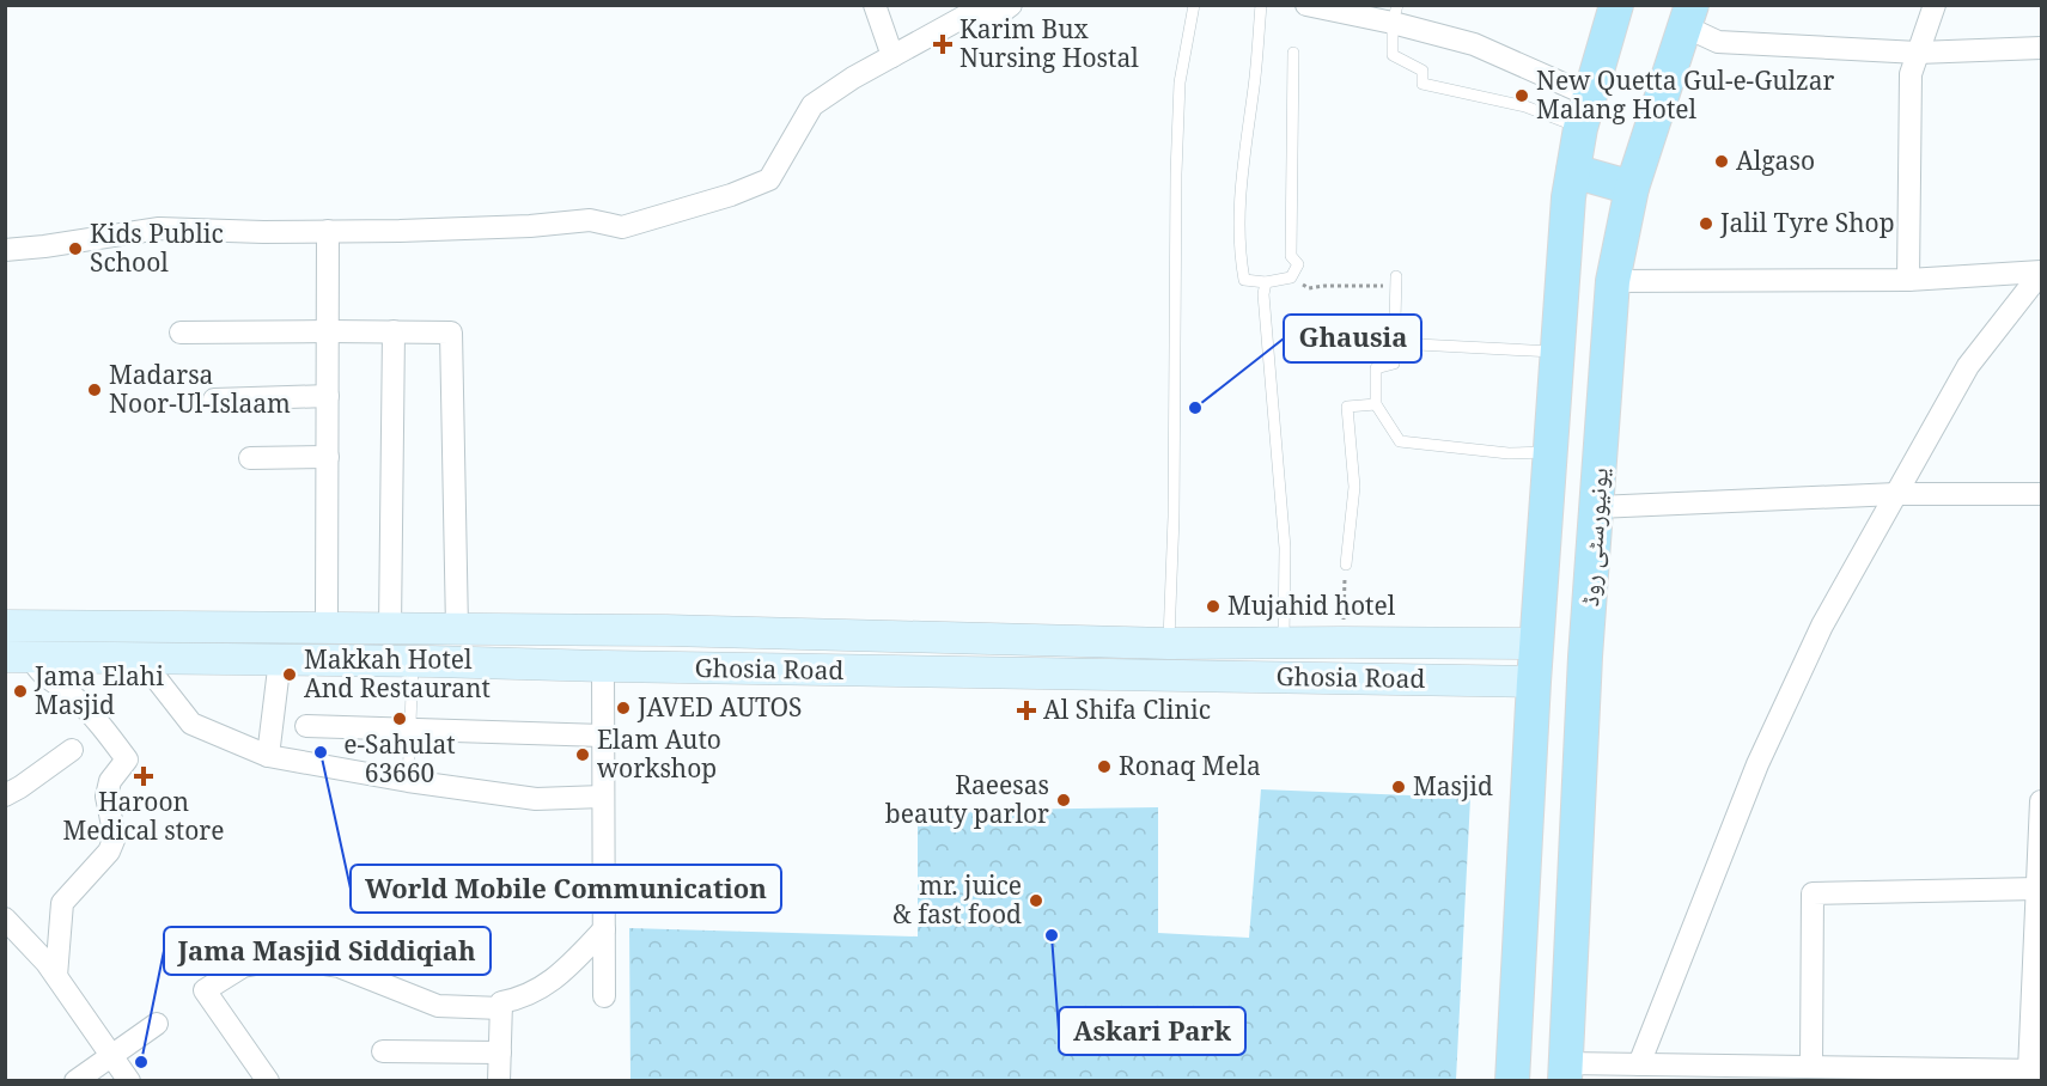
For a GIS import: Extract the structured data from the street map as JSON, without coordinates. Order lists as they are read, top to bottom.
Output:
{
  "streets": {
    "main road": ["یونیورسٹی روڈ", "Ghosia Road"]
  },
  "crossings": [
    ["یونیورسٹی روڈ", "Ghosia Road"]
  ],
  "places": {
    "health": ["Karim Bux Nursing Hostal", "Al Shifa Clinic", "Haroon Medical store"],
    "other": [
      "New Quetta Gul-e-Gulzar Malang Hotel",
      "Algaso",
      "Jalil Tyre Shop",
      "Kids Public School",
      "Madarsa Noor-Ul-Islaam",
      "Ghausia",
      "Mujahid hotel",
      "Makkah Hotel And Restaurant",
      "Jama Elahi Masjid",
      "JAVED AUTOS",
      "e-Sahulat 63660",
      "World Mobile Communication",
      "Elam Auto workshop",
      "Ronaq Mela",
      "Masjid",
      "Raeesas beauty parlor",
      "mr. juice & fast food",
      "Askari Park",
      "Jama Masjid Siddiqiah"
    ]
  }
}
